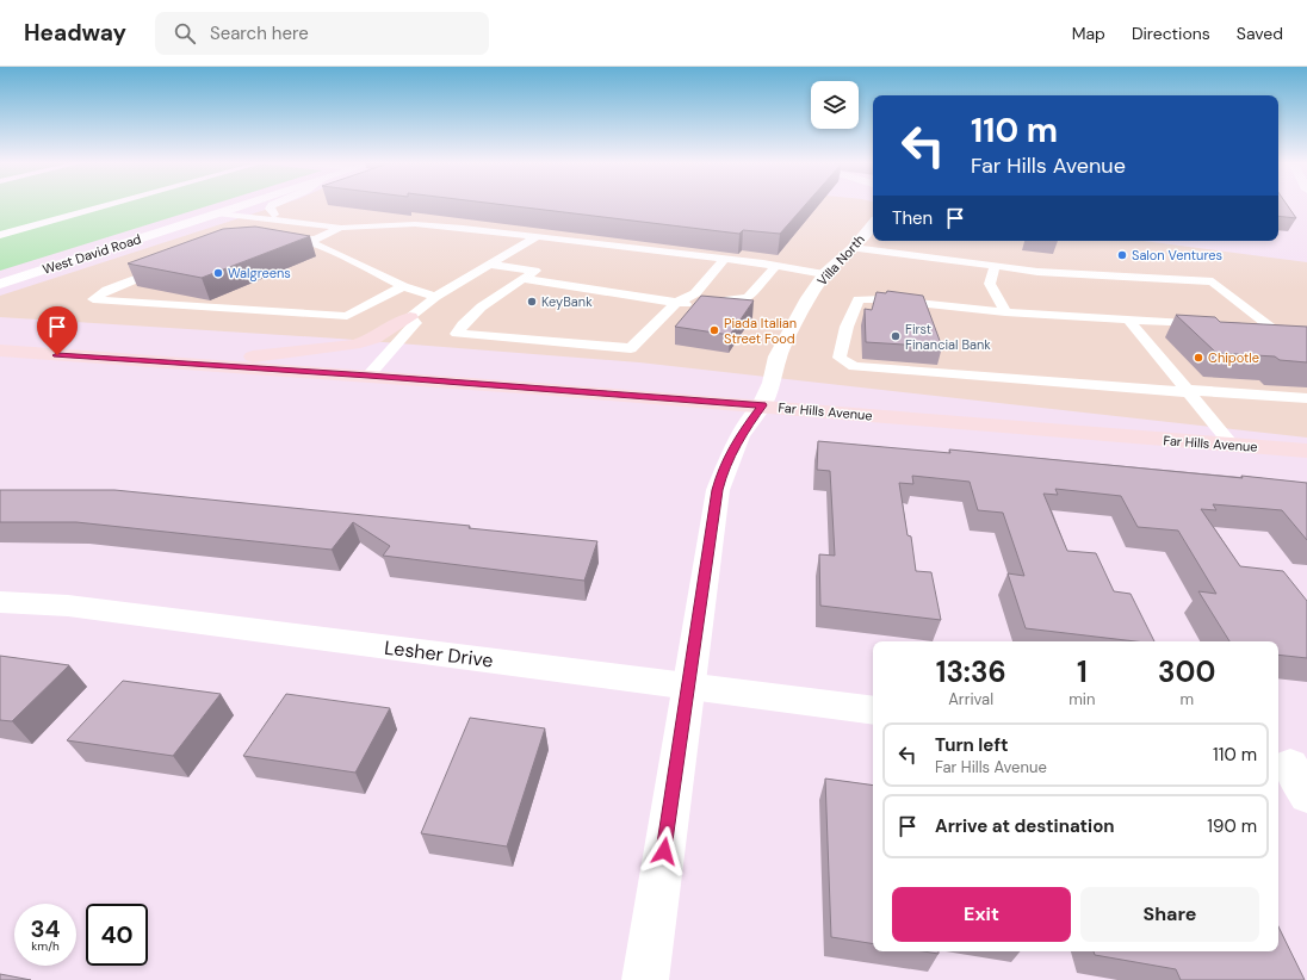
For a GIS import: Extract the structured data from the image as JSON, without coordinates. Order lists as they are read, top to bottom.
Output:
{
  "streets": {
    "main road": ["Far Hills Avenue"],
    "street": ["West David Road", "Villa North", "Lesher Drive"]
  },
  "crossings": [
    ["Villa North", "Far Hills Avenue"],
    ["Villa North", "Lesher Drive"]
  ],
  "places": [
    "Salon Ventures",
    "Walgreens",
    "KeyBank",
    "Piada Italian Street Food",
    "First Financial Bank",
    "Chipotle"
  ],
  "page": {
    "header": "Headway",
    "search": "Search here",
    "nav": ["Map", "Directions", "Saved"],
    "turn": ["110 m", "Far Hills Avenue"],
    "then": "Then",
    "eta": [
      "13:36",
      "Arrival",
      "1",
      "min",
      "300",
      "m"
    ],
    "list": [
      {
        "name": "Turn left",
        "note": "Far Hills Avenue",
        "value": "110 m"
      },
      {
        "name": "Arrive at destination",
        "value": "190 m"
      }
    ],
    "buttons": ["Exit", "Share"],
    "speed": "34 km/h",
    "limit": "40"
  }
}
